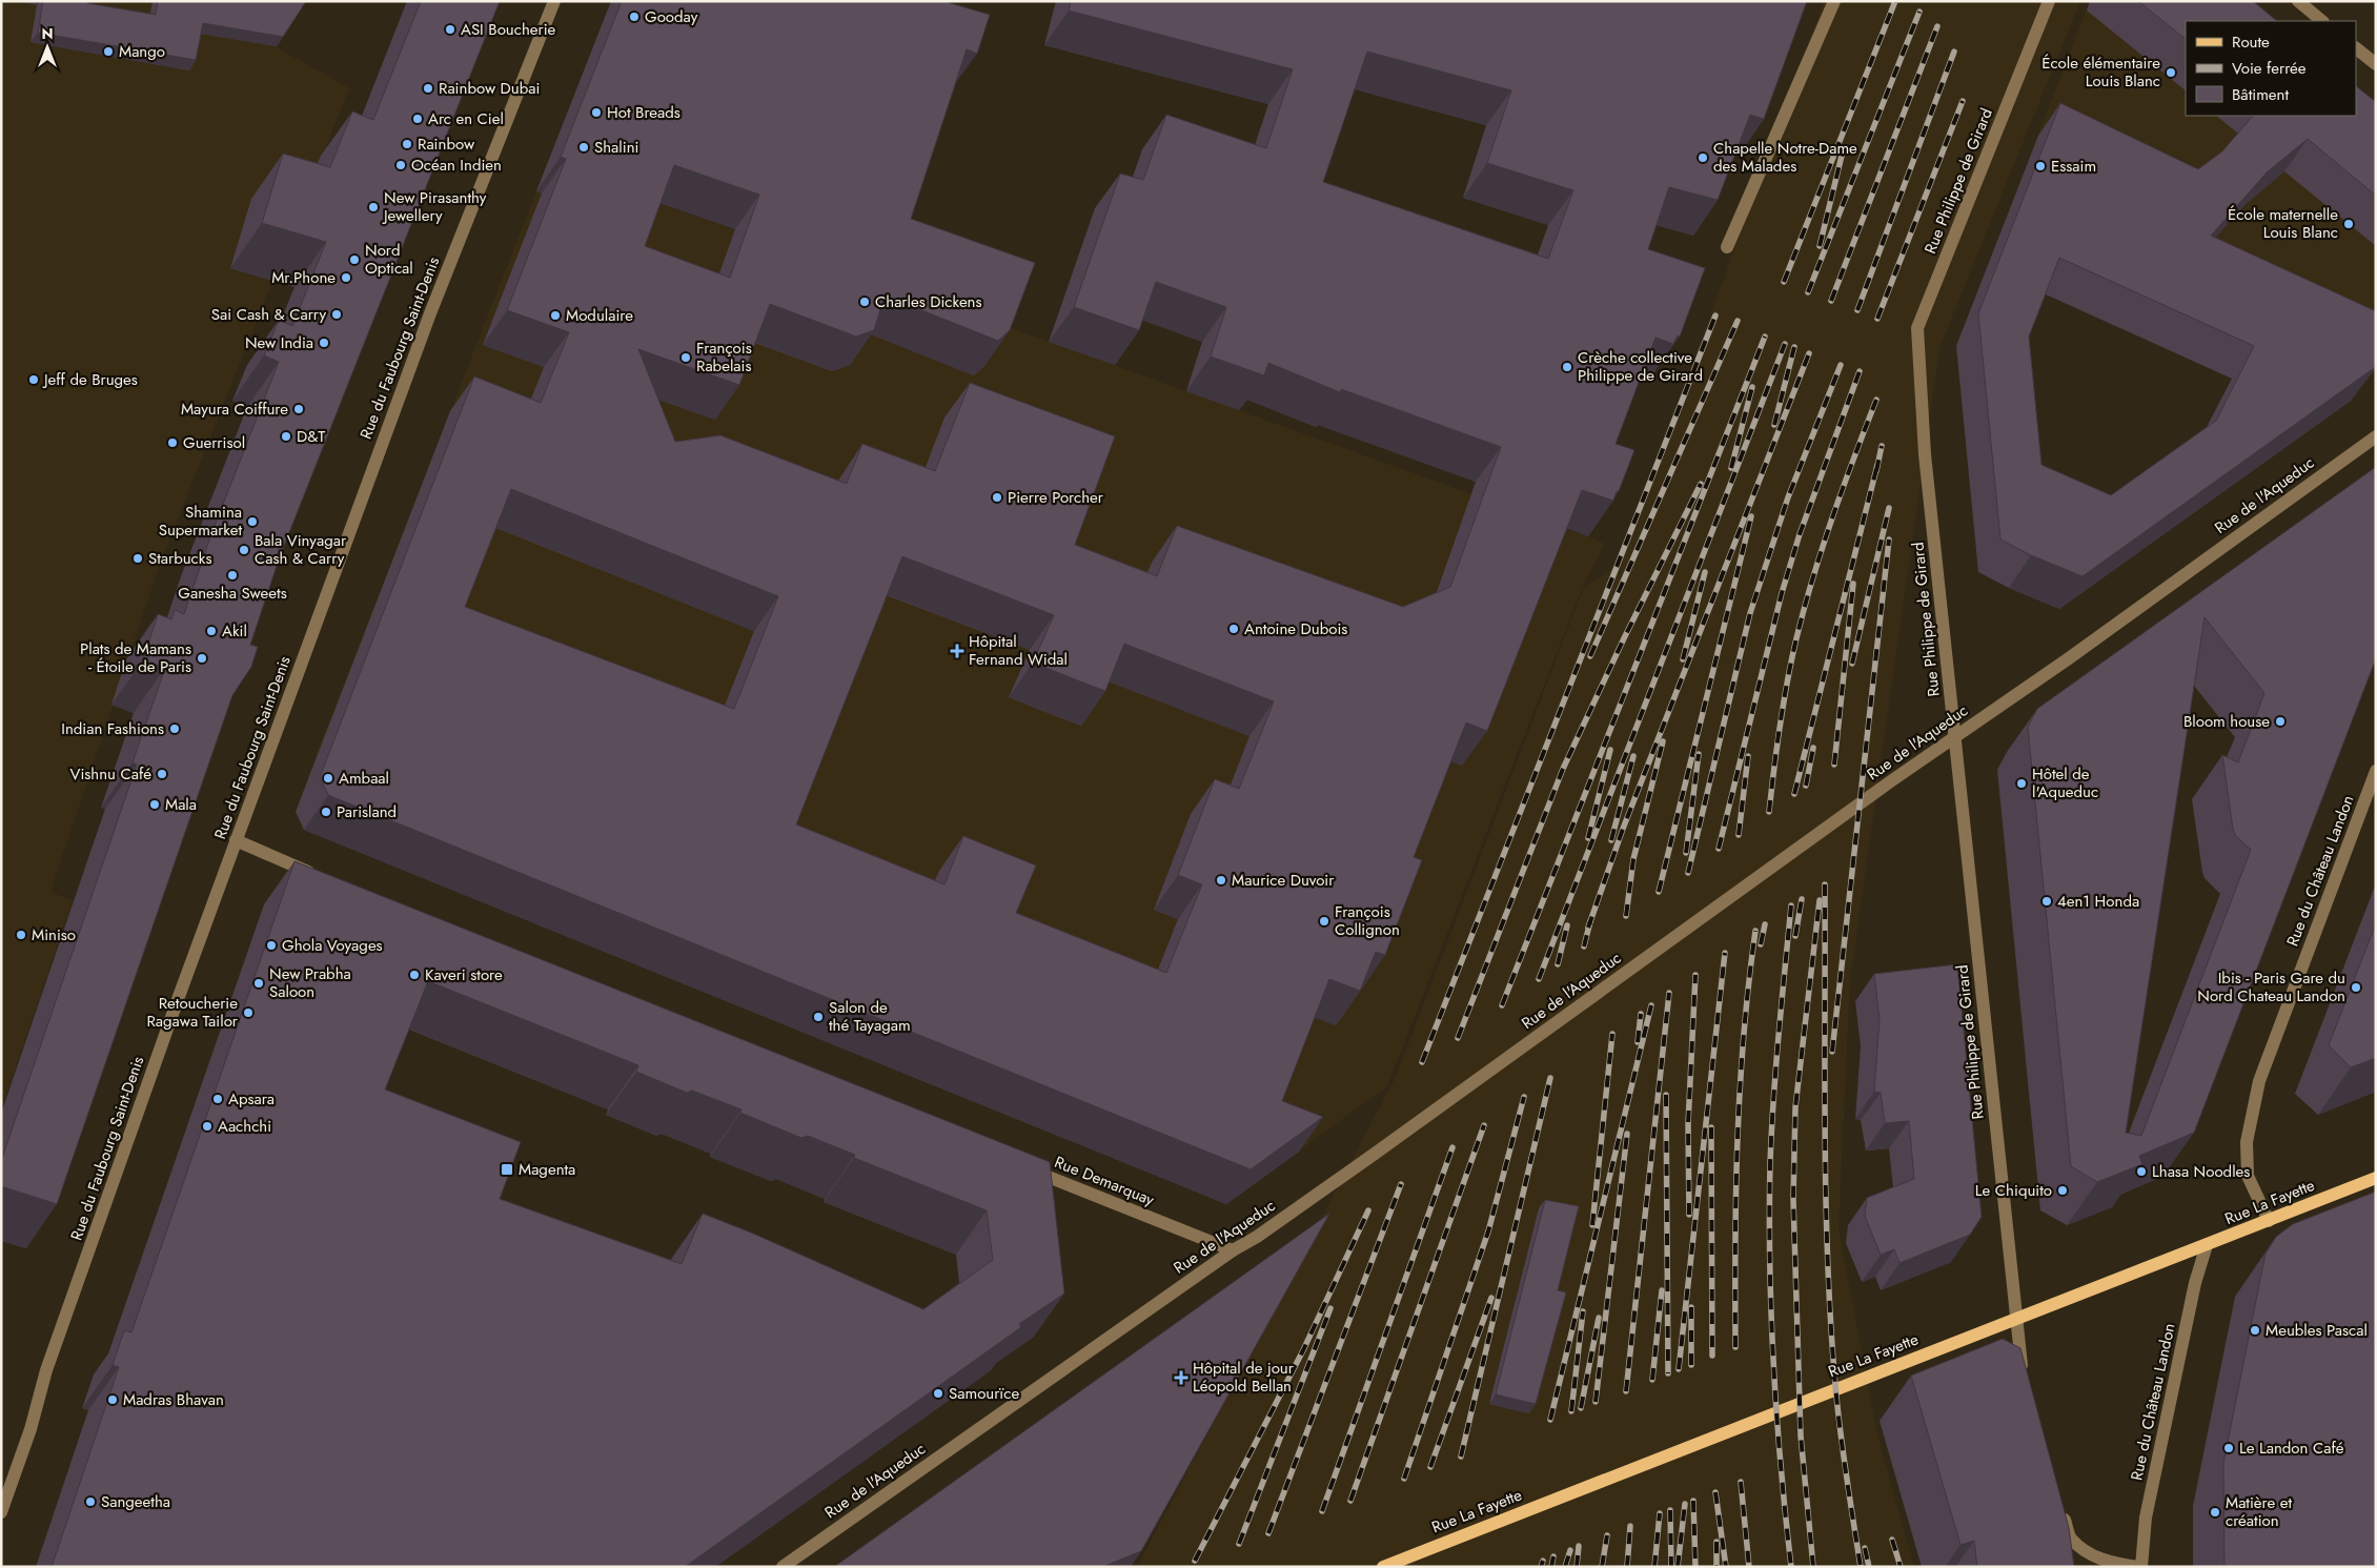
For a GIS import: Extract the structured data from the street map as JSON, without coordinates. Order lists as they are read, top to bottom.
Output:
{
  "streets": {
    "main road": ["Rue La Fayette"],
    "street": [
      "Rue Philippe de Girard",
      "Rue du Faubourg Saint-Denis",
      "Rue de l'Aqueduc",
      "Rue du Château Landon",
      "Rue Demarquay"
    ]
  },
  "crossings": [
    ["Rue Philippe de Girard", "Rue de l'Aqueduc"],
    ["Rue Philippe de Girard", "Rue La Fayette"],
    ["Rue de l'Aqueduc", "Rue Demarquay"],
    ["Rue du Château Landon", "Rue La Fayette"]
  ],
  "places": {
    "other": [
      "Gooday",
      "ASI Boucherie",
      "Mango",
      "École élémentaire Louis Blanc",
      "Rainbow Dubai",
      "Hot Breads",
      "Arc en Ciel",
      "Rainbow",
      "Shalini",
      "Chapelle Notre-Dame des Malades",
      "Océan Indien",
      "Essaim",
      "New Pirasanthy Jewellery",
      "École maternelle Louis Blanc",
      "Nord Optical",
      "Mr.Phone",
      "Charles Dickens",
      "Sai Cash & Carry",
      "Modulaire",
      "New India",
      "François Rabelais",
      "Crèche collective Philippe de Girard",
      "Jeff de Bruges",
      "Mayura Coiffure",
      "D&T",
      "Guerrisol",
      "Pierre Porcher",
      "Shamina Supermarket",
      "Bala Vinyagar Cash & Carry",
      "Starbucks",
      "Ganesha Sweets",
      "Antoine Dubois",
      "Akil",
      "Plats de Mamans - Étoile de Paris",
      "Bloom house",
      "Indian Fashions",
      "Vishnu Café",
      "Ambaal",
      "Hôtel de l'Aqueduc",
      "Mala",
      "Parisland",
      "Maurice Duvoir",
      "4en1 Honda",
      "François Collignon",
      "Miniso",
      "Ghola Voyages",
      "Kaveri store",
      "New Prabha Saloon",
      "Ibis - Paris Gare du Nord Chateau Landon",
      "Retoucherie Ragawa Tailor",
      "Salon de thé Tayagam",
      "Apsara",
      "Aachchi",
      "Lhasa Noodles",
      "Le Chiquito",
      "Meubles Pascal",
      "Samourïce",
      "Madras Bhavan",
      "Le Landon Café",
      "Sangeetha",
      "Matière et création"
    ],
    "health": ["Hôpital Fernand Widal", "Hôpital de jour Léopold Bellan"],
    "transit": ["Magenta"]
  },
  "legend": ["Route", "Voie ferrée", "Bâtiment"],
  "north": "top"
}
